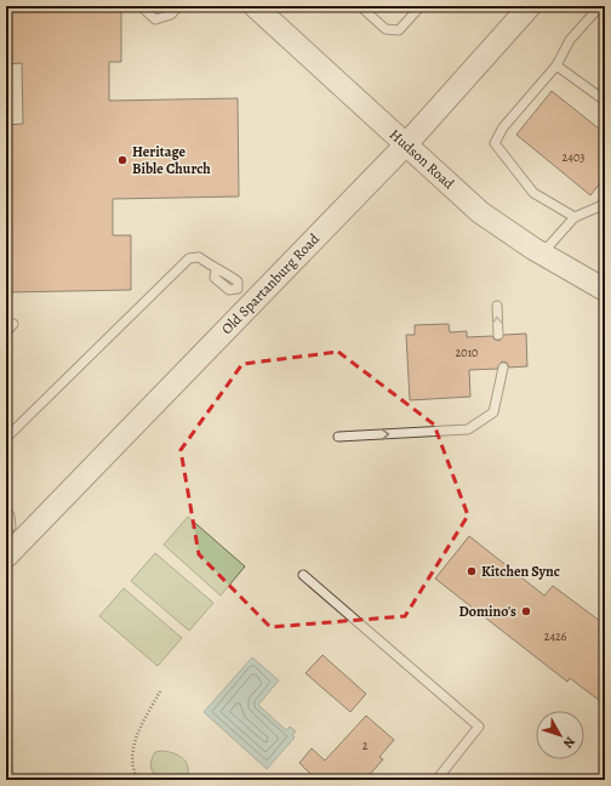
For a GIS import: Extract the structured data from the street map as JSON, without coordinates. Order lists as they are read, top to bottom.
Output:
{
  "streets": {
    "street": ["Hudson Road", "Old Spartanburg Road"]
  },
  "crossings": [
    ["Hudson Road", "Old Spartanburg Road"]
  ],
  "places": ["Heritage Bible Church", "Kitchen Sync", "Domino's"],
  "house_numbers": [
    "2403",
    "2010",
    "2426",
    "2"
  ],
  "north": "bottom right"
}
